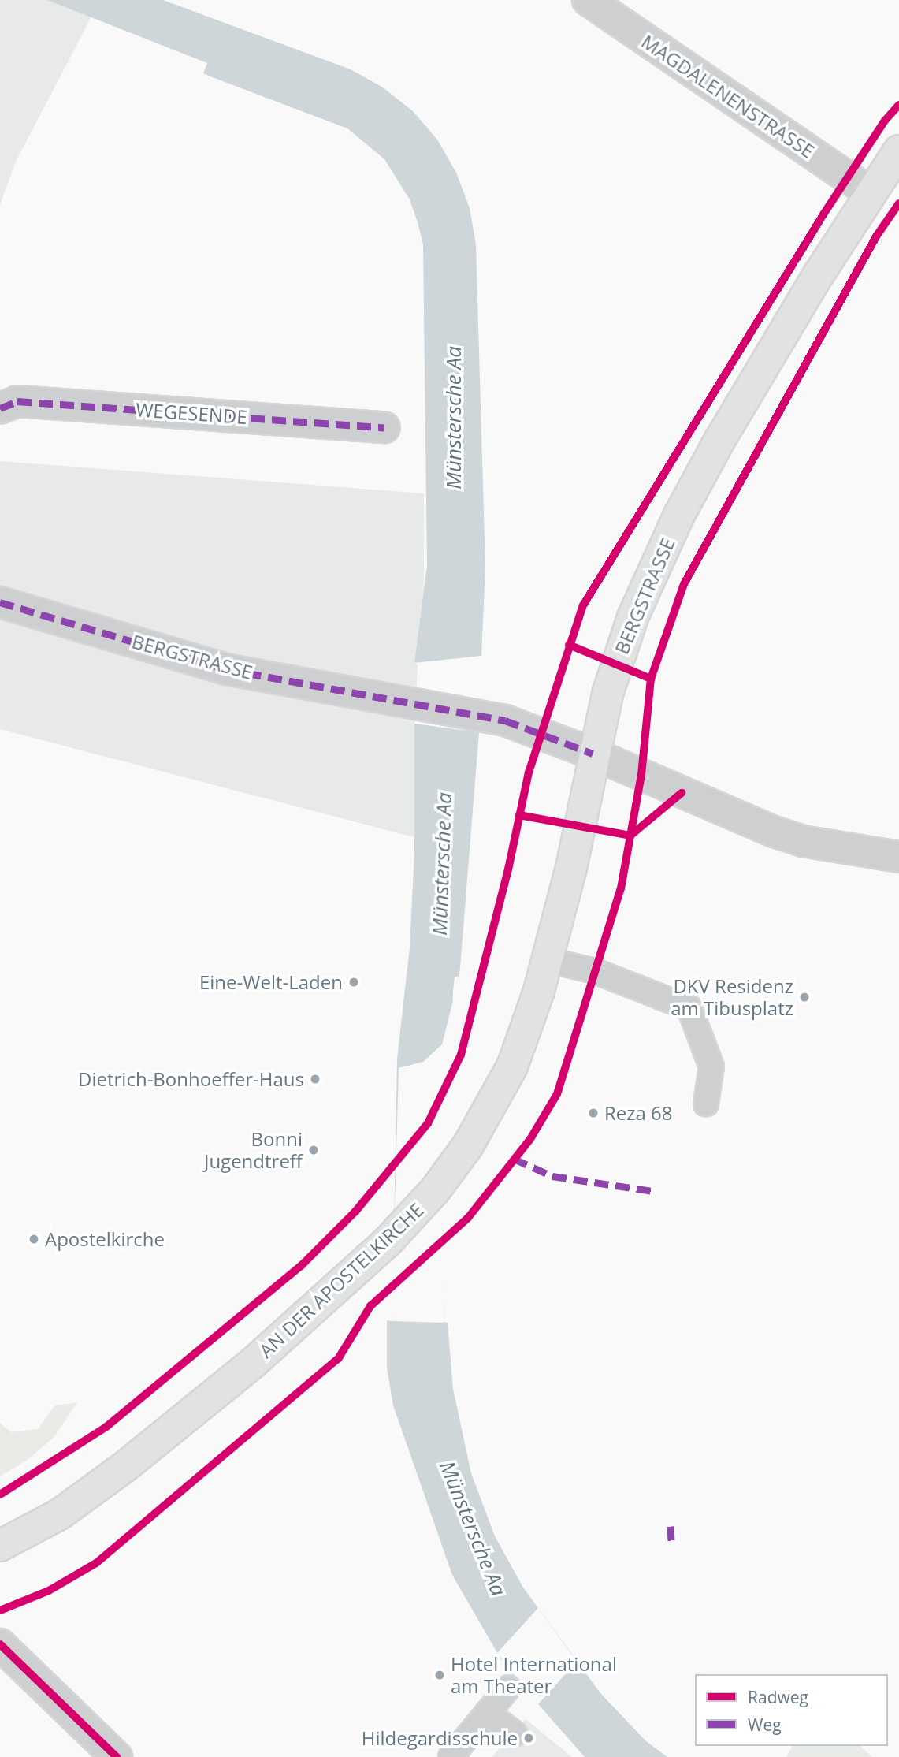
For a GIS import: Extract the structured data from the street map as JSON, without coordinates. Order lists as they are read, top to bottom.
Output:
{
  "streets": {
    "main road": ["BERGSTRASSE", "AN DER APOSTELKIRCHE"],
    "street": ["MAGDALENENSTRASSE", "WEGESENDE"]
  },
  "crossings": [
    ["MAGDALENENSTRASSE", "BERGSTRASSE"],
    ["BERGSTRASSE", "AN DER APOSTELKIRCHE"]
  ],
  "water": ["Münstersche Aa"],
  "places": [
    "Eine-Welt-Laden",
    "DKV Residenz am Tibusplatz",
    "Dietrich-Bonhoeffer-Haus",
    "Reza 68",
    "Bonni Jugendtreff",
    "Apostelkirche",
    "Hotel International am Theater",
    "Hildegardisschule"
  ],
  "legend": ["Radweg", "Weg"]
}
